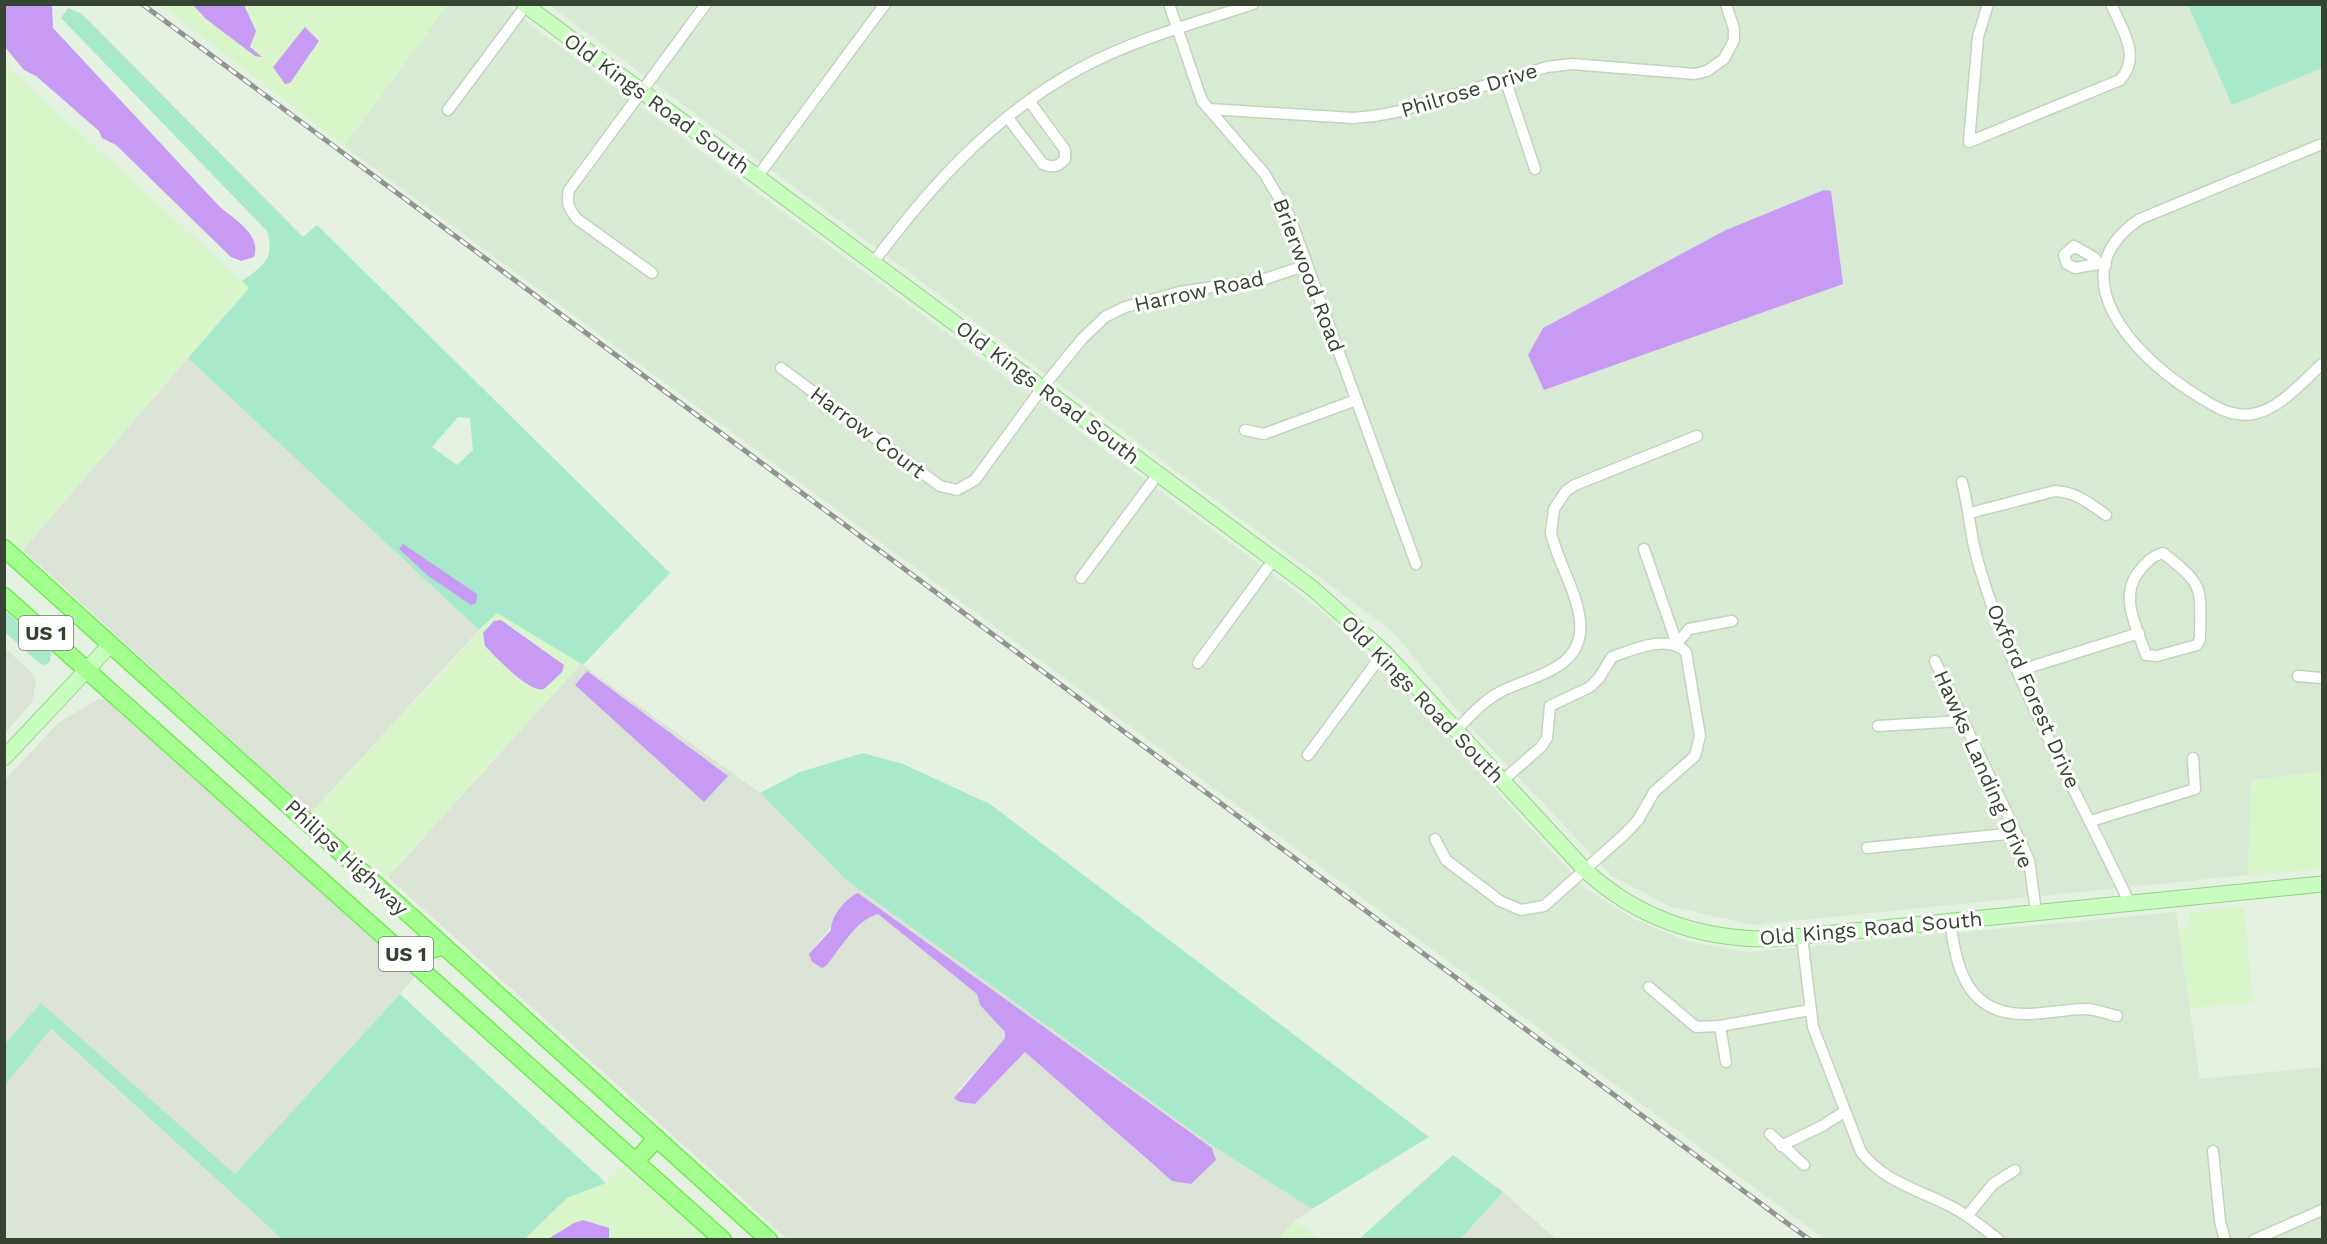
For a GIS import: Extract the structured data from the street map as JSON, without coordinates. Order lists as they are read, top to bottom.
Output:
{
  "streets": {
    "main road": ["US 1", "Philips Highway"],
    "street": [
      "Philrose Drive",
      "Old Kings Road South",
      "Brierwood Road",
      "Harrow Road",
      "Harrow Court",
      "Oxford Forest Drive",
      "Hawks Landing Drive"
    ]
  },
  "crossings": [
    ["Philrose Drive", "Brierwood Road"],
    ["Old Kings Road South", "Harrow Road"],
    ["Old Kings Road South", "Oxford Forest Drive"],
    ["Old Kings Road South", "Hawks Landing Drive"],
    ["Brierwood Road", "Harrow Road"],
    ["Harrow Road", "Harrow Court"]
  ]
}
